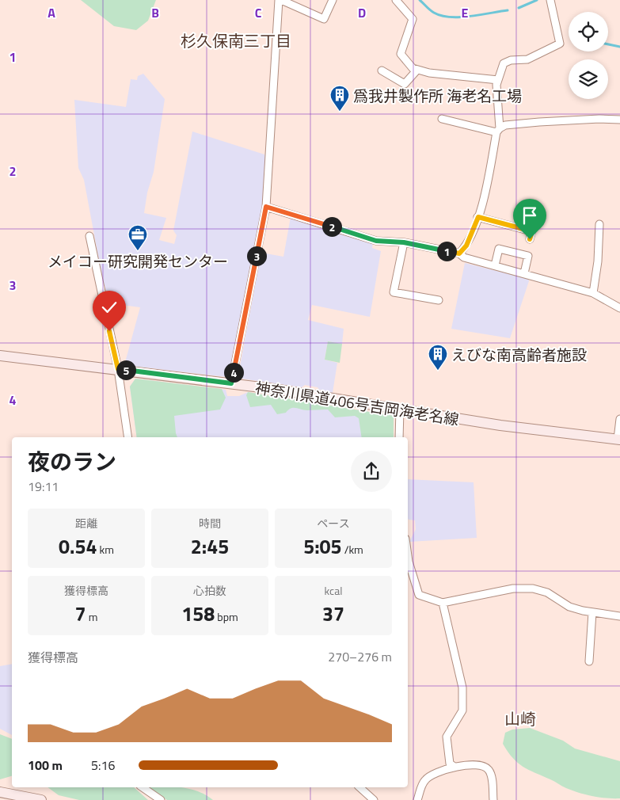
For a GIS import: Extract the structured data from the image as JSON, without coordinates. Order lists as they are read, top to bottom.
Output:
{
  "streets": {
    "main road": ["神奈川県道406号吉岡海老名線"]
  },
  "districts": ["杉久保南三丁目", "山崎"],
  "places": {
    "building": ["爲我井製作所 海老名工場", "えびな南高齢者施設"],
    "office": ["メイコー研究開発センター"]
  },
  "page": {
    "pins": [
      "2",
      "1",
      "3",
      "5",
      "4"
    ],
    "heading": ["夜のラン", "19:11"],
    "stats": [
      ["距離", "0.54 km"],
      ["時間", "2:45"],
      ["ペース", "5:05 /km"],
      ["獲得標高", "7 m"],
      ["心拍数", "158 bpm"],
      ["kcal", "37"]
    ],
    "chart": ["獲得標高", "270–276 m"],
    "list": [
      {
        "name": "100 m",
        "note": "5:16"
      }
    ]
  },
  "grid": {
    "columns": [
      "A",
      "B",
      "C",
      "D",
      "E"
    ],
    "rows": [
      "1",
      "2",
      "3",
      "4"
    ]
  }
}
